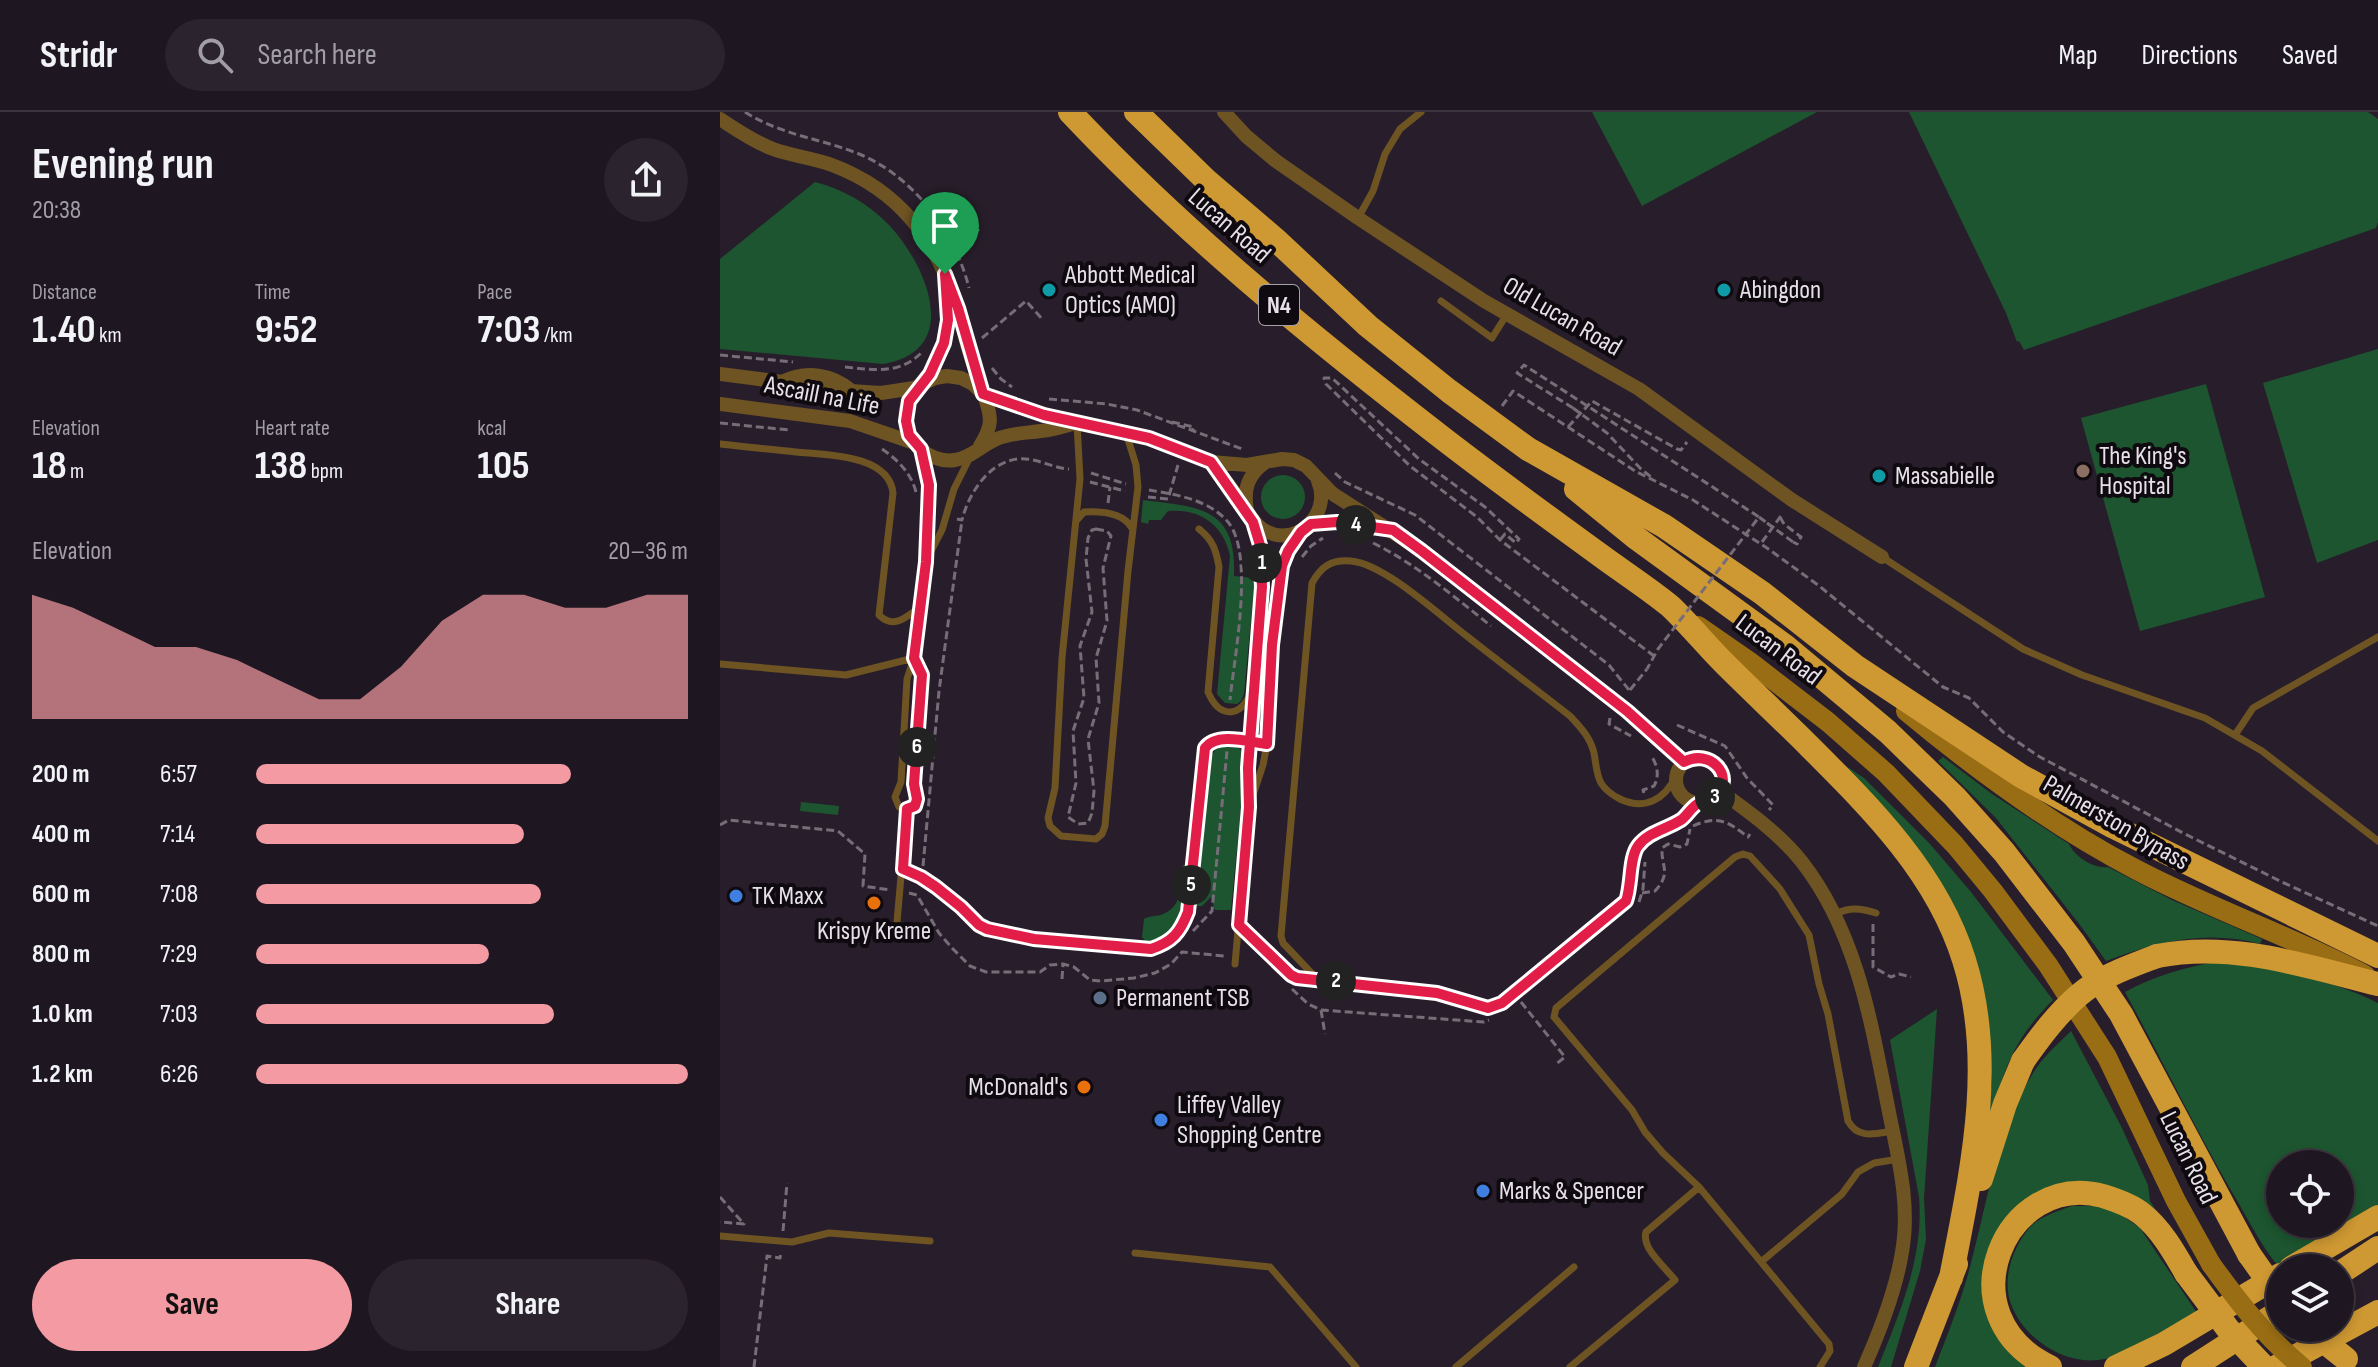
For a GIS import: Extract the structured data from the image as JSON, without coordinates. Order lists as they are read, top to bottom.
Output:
{
  "streets": {
    "highway": ["Lucan Road", "N4"],
    "main road": ["Palmerston Bypass"],
    "street": ["Old Lucan Road", "Ascaill na Life"]
  },
  "crossings": [
    ["Lucan Road", "Palmerston Bypass"]
  ],
  "places": [
    "Abbott Medical Optics (AMO)",
    "Abingdon",
    "The King's Hospital",
    "Massabielle",
    "TK Maxx",
    "Krispy Kreme",
    "Permanent TSB",
    "McDonald's",
    "Liffey Valley Shopping Centre",
    "Marks & Spencer"
  ],
  "page": {
    "header": "Stridr",
    "search": "Search here",
    "nav": ["Map", "Directions", "Saved"],
    "heading": ["Evening run", "20:38"],
    "stats": [
      ["Distance", "1.40 km"],
      ["Time", "9:52"],
      ["Pace", "7:03 /km"],
      ["Elevation", "18 m"],
      ["Heart rate", "138 bpm"],
      ["kcal", "105"]
    ],
    "pins": [
      "4",
      "1",
      "6",
      "3",
      "5",
      "2"
    ],
    "chart": ["Elevation", "20–36 m"],
    "list": [
      {
        "name": "200 m",
        "note": "6:57"
      },
      {
        "name": "400 m",
        "note": "7:14"
      },
      {
        "name": "600 m",
        "note": "7:08"
      },
      {
        "name": "800 m",
        "note": "7:29"
      },
      {
        "name": "1.0 km",
        "note": "7:03"
      },
      {
        "name": "1.2 km",
        "note": "6:26"
      }
    ],
    "buttons": ["Save", "Share"]
  }
}
